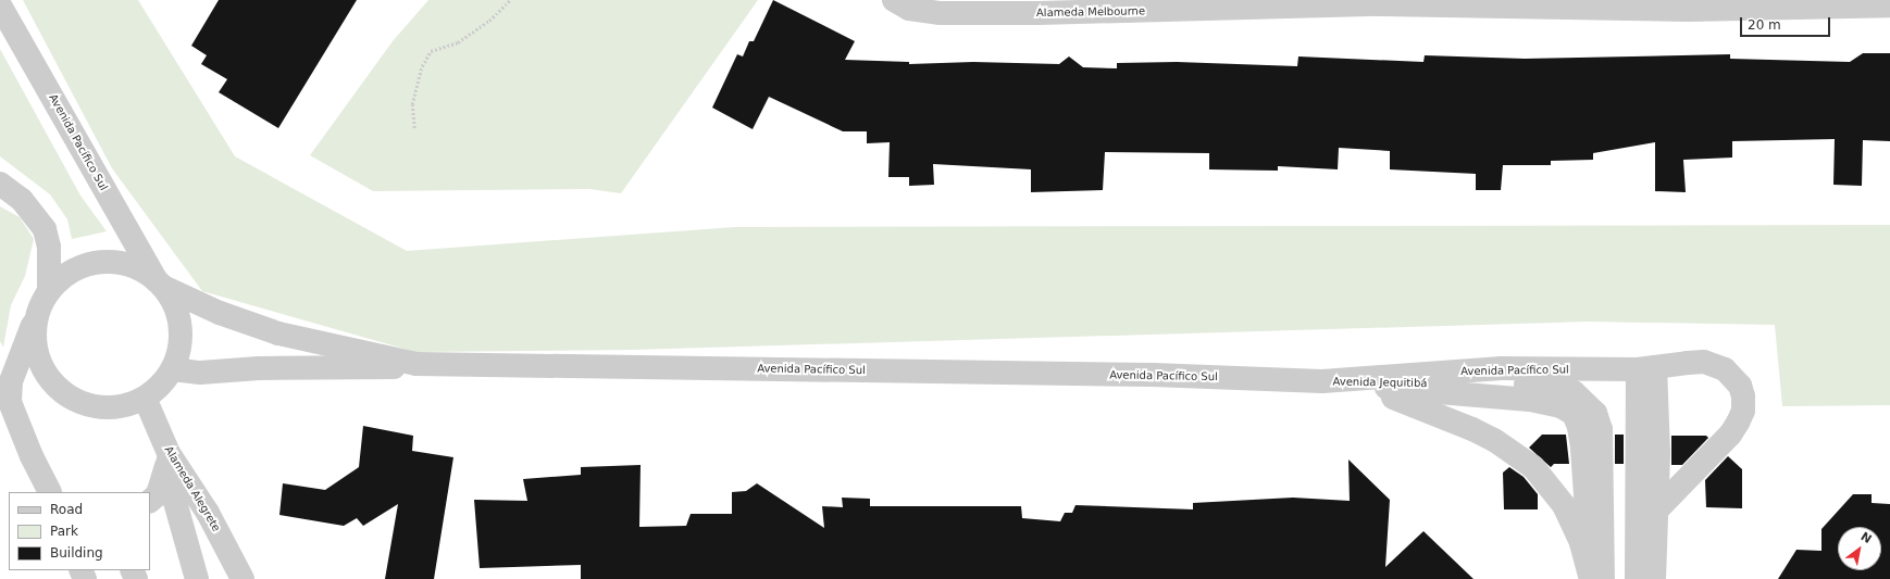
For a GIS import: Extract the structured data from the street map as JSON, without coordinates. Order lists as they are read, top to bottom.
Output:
{
  "streets": {
    "street": [
      "Alameda Melbourne",
      "Avenida Pacífico Sul",
      "Avenida Jequitibá",
      "Alameda Alegrete"
    ]
  },
  "crossings": [
    ["Avenida Pacífico Sul", "Avenida Jequitibá"],
    ["Avenida Pacífico Sul", "Alameda Alegrete"]
  ],
  "legend": ["Road", "Park", "Building"],
  "scale_bar": "20 m",
  "north": "top right"
}
